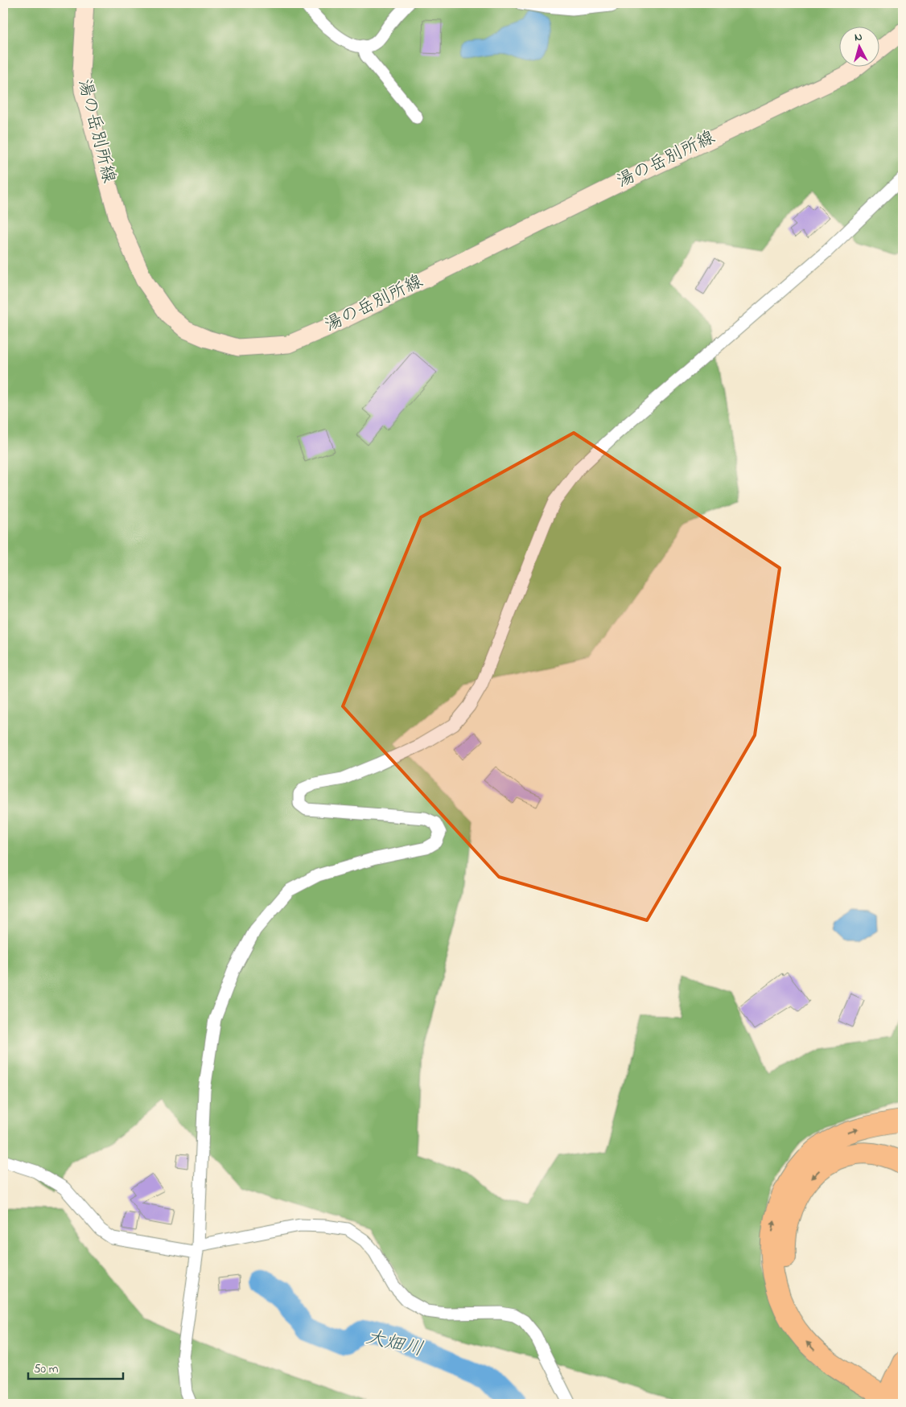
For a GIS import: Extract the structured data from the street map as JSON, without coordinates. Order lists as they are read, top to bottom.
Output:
{
  "streets": {
    "main road": ["湯の岳別所線"]
  },
  "water": ["大畑川"],
  "scale_bar": "50 m",
  "north": "top"
}
